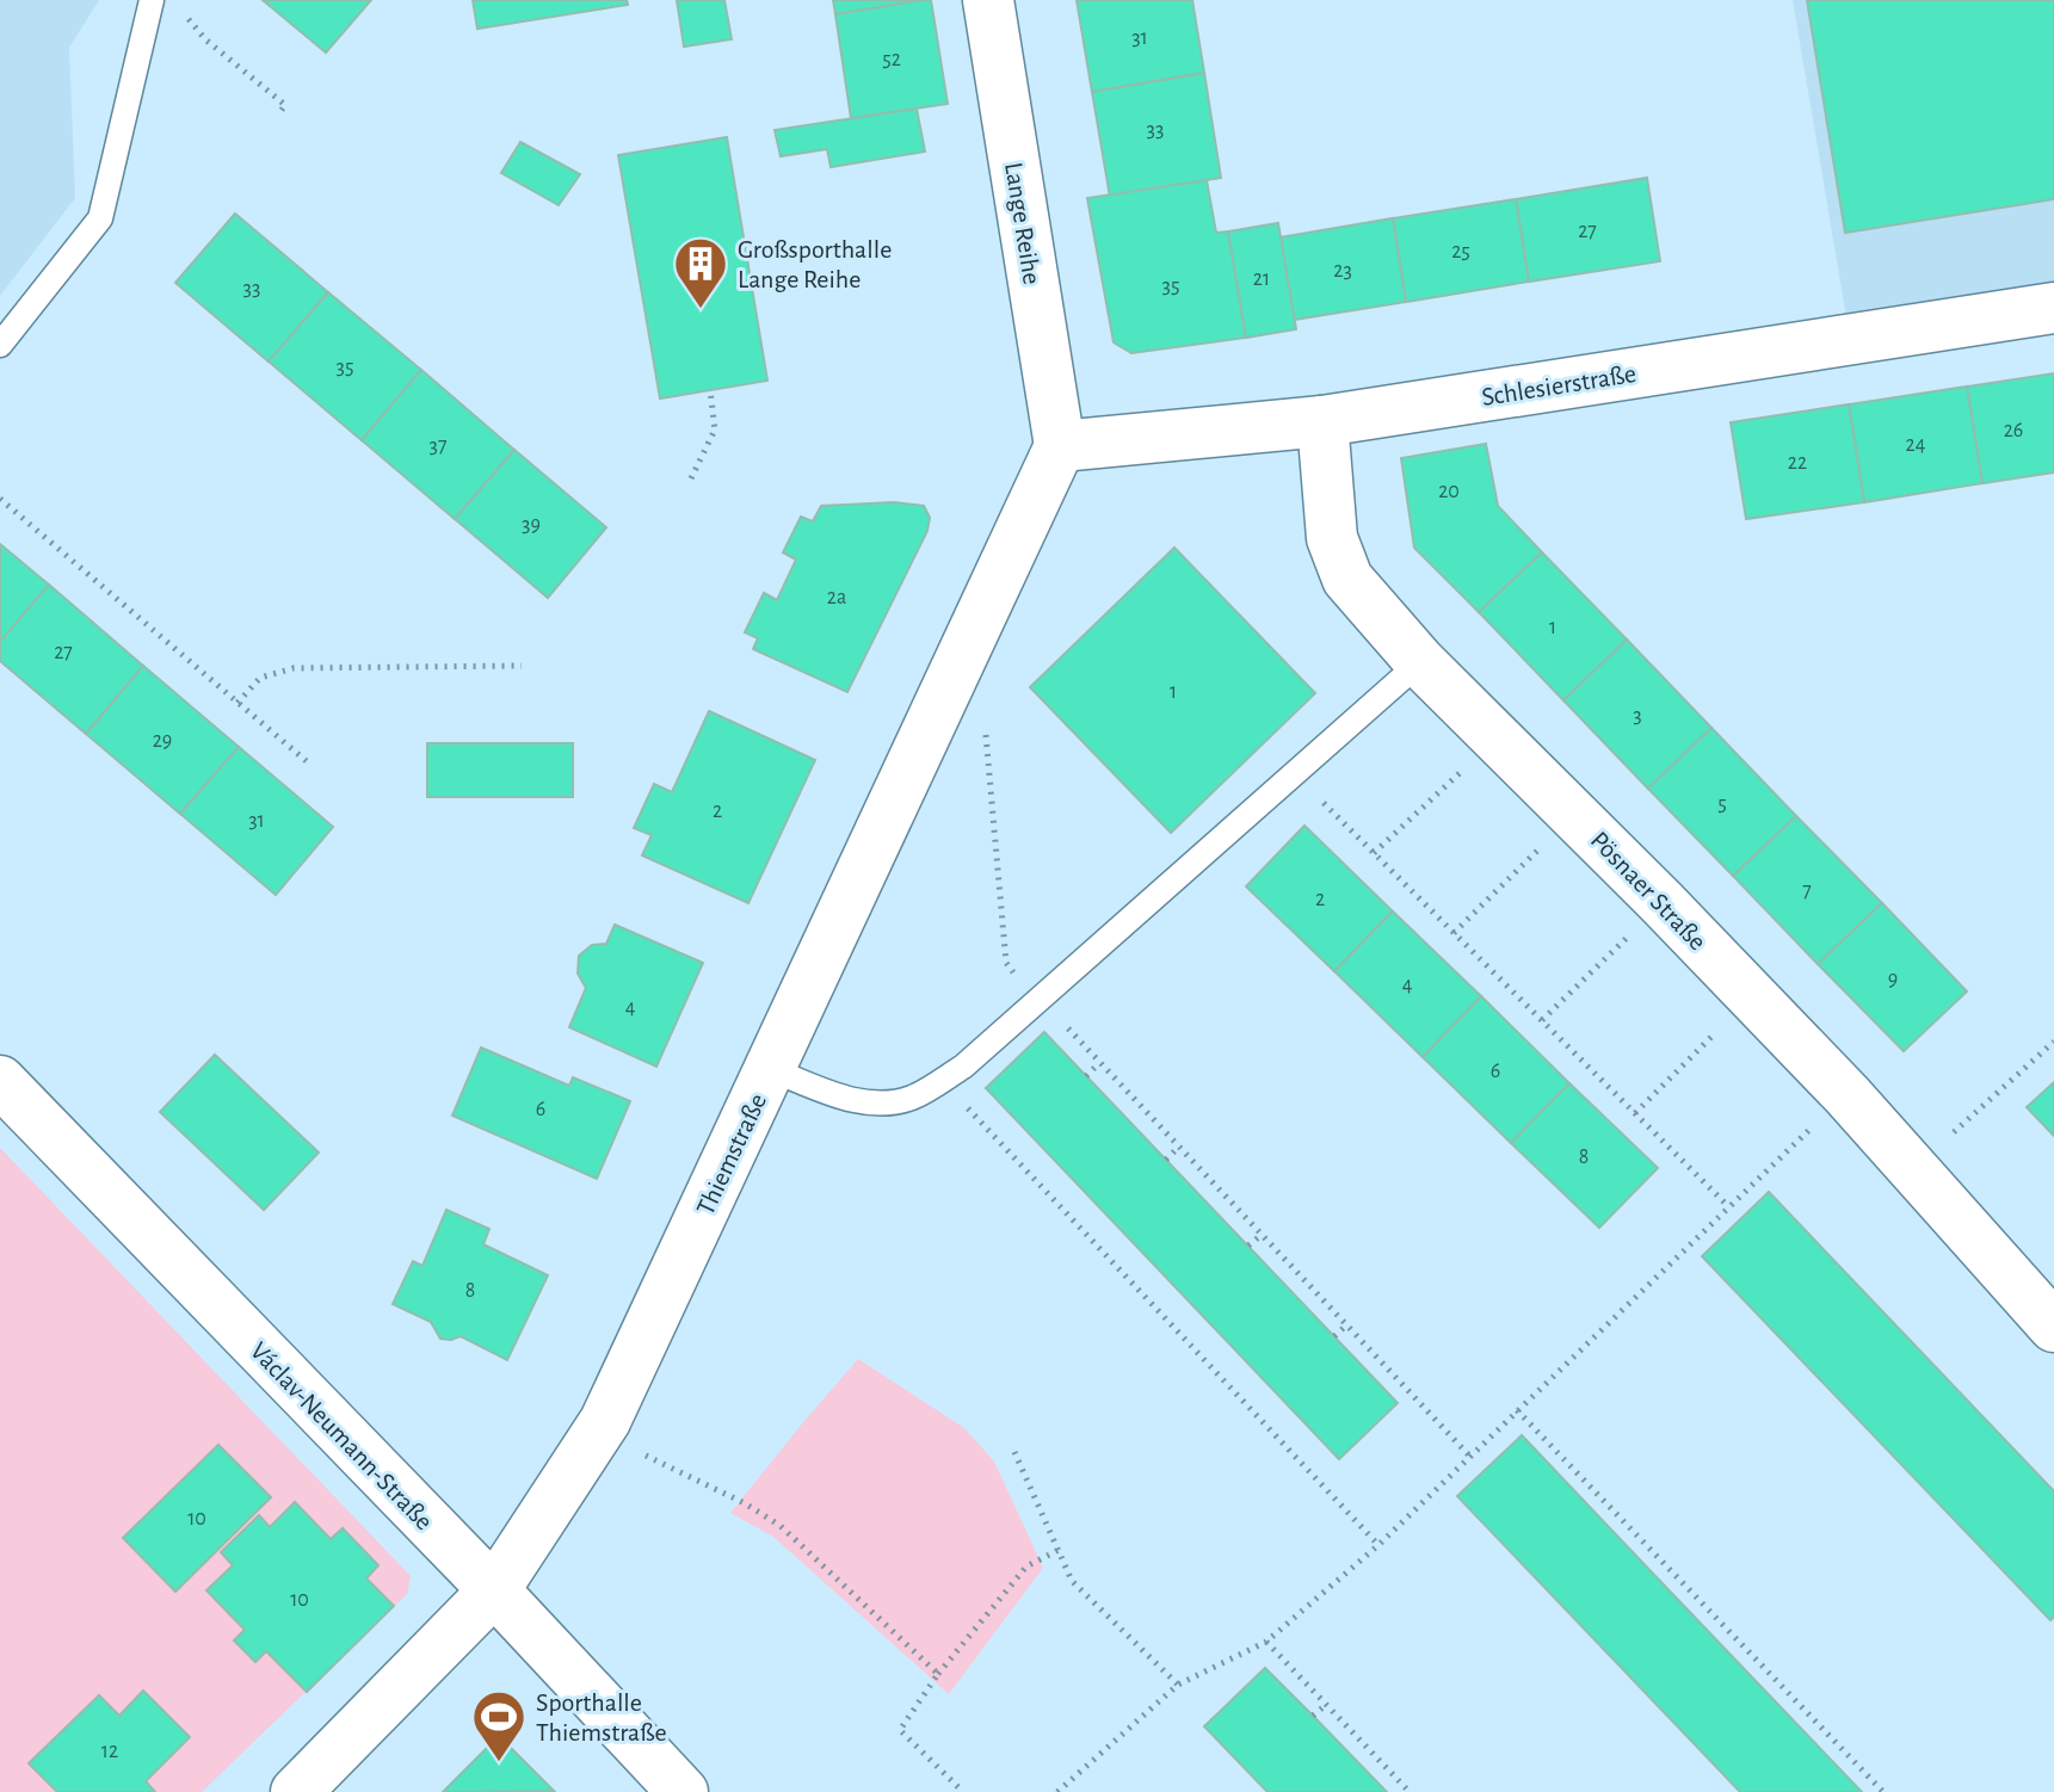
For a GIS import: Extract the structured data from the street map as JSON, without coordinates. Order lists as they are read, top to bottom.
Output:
{
  "streets": {
    "street": [
      "Lange Reihe",
      "Schlesierstraße",
      "Pösnaer Straße",
      "Thiemstraße",
      "Václav-Neumann-Straße"
    ]
  },
  "crossings": [
    ["Lange Reihe", "Schlesierstraße"],
    ["Lange Reihe", "Thiemstraße"],
    ["Schlesierstraße", "Pösnaer Straße"],
    ["Schlesierstraße", "Thiemstraße"],
    ["Thiemstraße", "Václav-Neumann-Straße"]
  ],
  "places": {
    "building": ["Großsporthalle Lange Reihe"],
    "sports": ["Sporthalle Thiemstraße"]
  },
  "house_numbers": [
    "31",
    "52",
    "33",
    "27",
    "25",
    "23",
    "21",
    "35",
    "33",
    "35",
    "26",
    "24",
    "37",
    "22",
    "20",
    "39",
    "2a",
    "1",
    "27",
    "1",
    "3",
    "29",
    "5",
    "2",
    "31",
    "7",
    "2",
    "9",
    "4",
    "4",
    "6",
    "6",
    "8",
    "8",
    "10",
    "10",
    "12"
  ]
}
